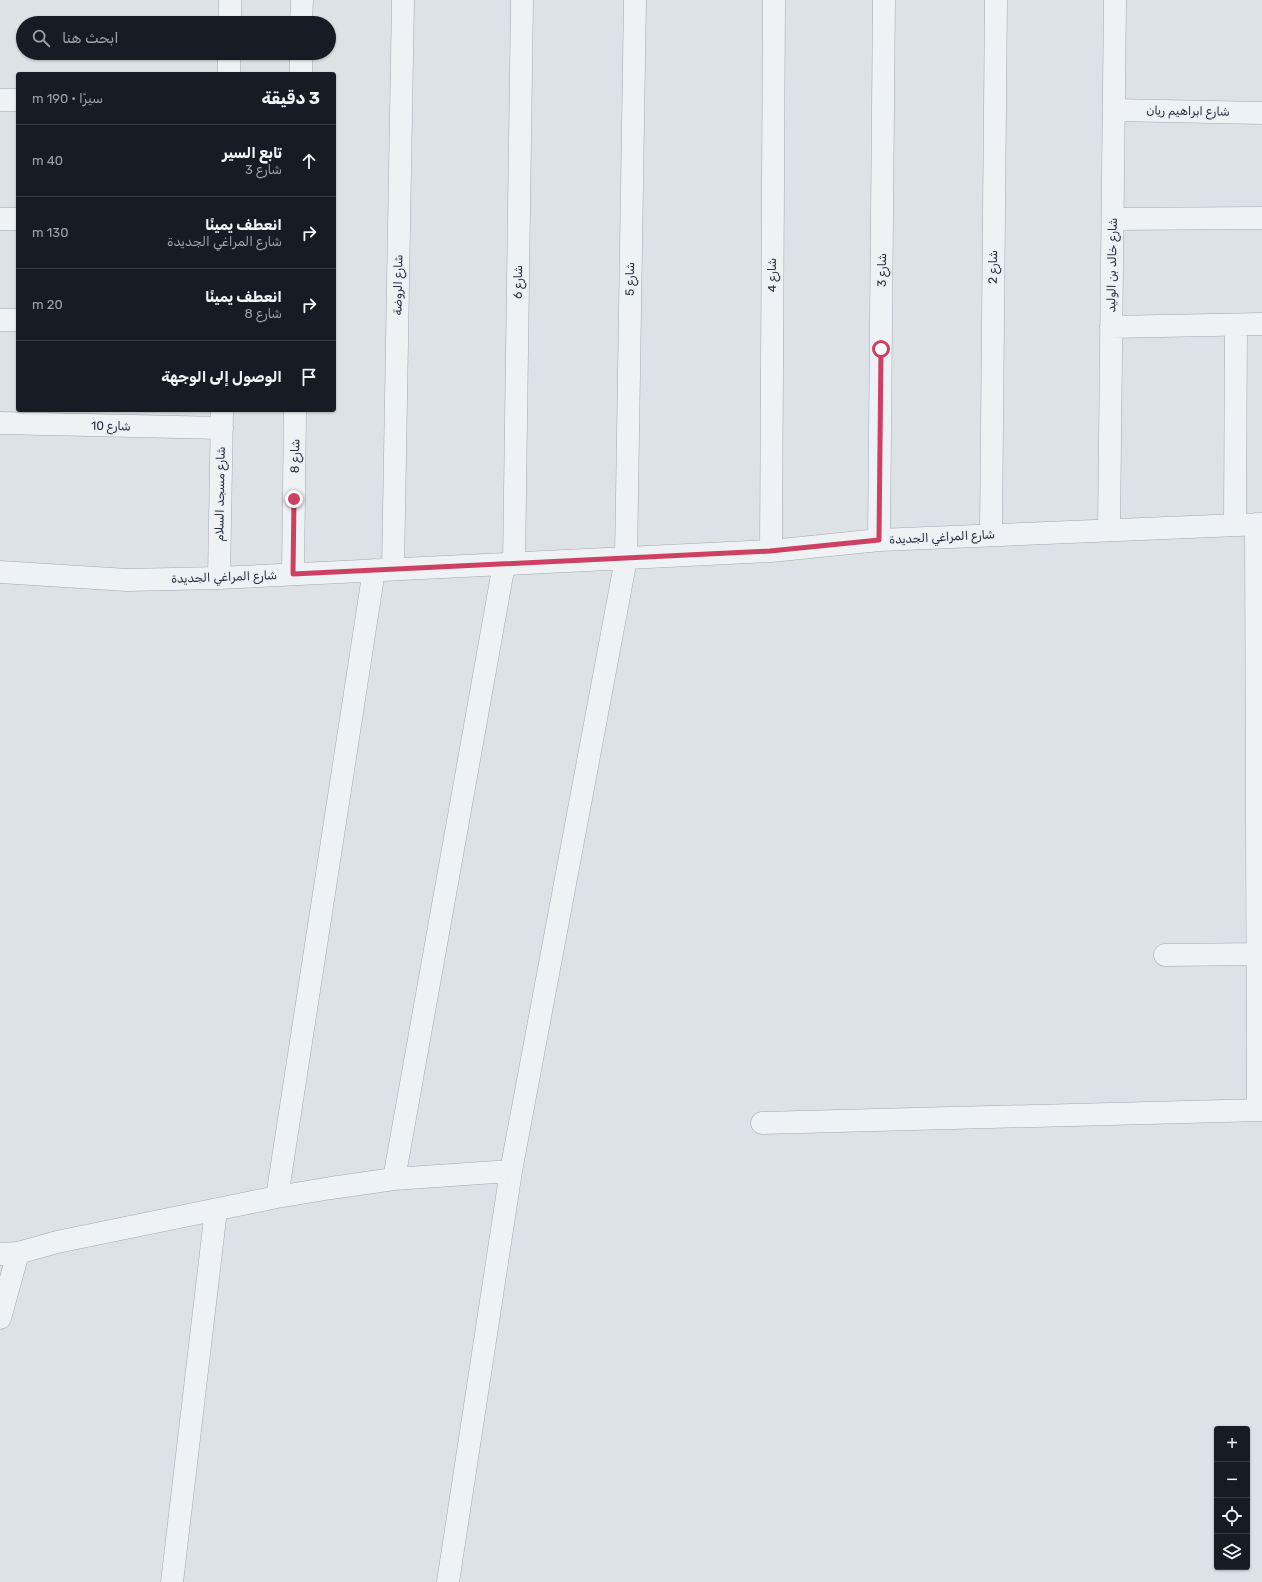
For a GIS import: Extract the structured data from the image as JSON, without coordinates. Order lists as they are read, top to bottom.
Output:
{
  "streets": {
    "street": [
      "شارع ابراهيم ريان",
      "شارع خالد بن الوليد",
      "شارع 2",
      "شارع 3",
      "شارع 4",
      "شارع 5",
      "شارع 6",
      "شارع الروضة",
      "شارع 10",
      "شارع 8",
      "شارع مسجد السلام",
      "شارع المراغي الجديدة"
    ]
  },
  "crossings": [
    ["شارع ابراهيم ريان", "شارع خالد بن الوليد"],
    ["شارع خالد بن الوليد", "شارع المراغي الجديدة"],
    ["شارع 2", "شارع المراغي الجديدة"],
    ["شارع 3", "شارع المراغي الجديدة"],
    ["شارع 4", "شارع المراغي الجديدة"],
    ["شارع 5", "شارع المراغي الجديدة"],
    ["شارع 6", "شارع المراغي الجديدة"],
    ["شارع الروضة", "شارع المراغي الجديدة"],
    ["شارع 10", "شارع مسجد السلام"],
    ["شارع 8", "شارع المراغي الجديدة"],
    ["شارع مسجد السلام", "شارع المراغي الجديدة"]
  ],
  "page": {
    "search": "ابحث هنا",
    "heading": ["3 دقيقة", "سيرًا · 190 m"],
    "list": [
      ["تابع السير", "شارع 3", "40 m"],
      ["انعطف يمينًا", "شارع المراغي الجديدة", "130 m"],
      ["انعطف يمينًا", "شارع 8", "20 m"],
      "الوصول إلى الوجهة"
    ],
    "map_buttons": ["+", "−"]
  }
}
